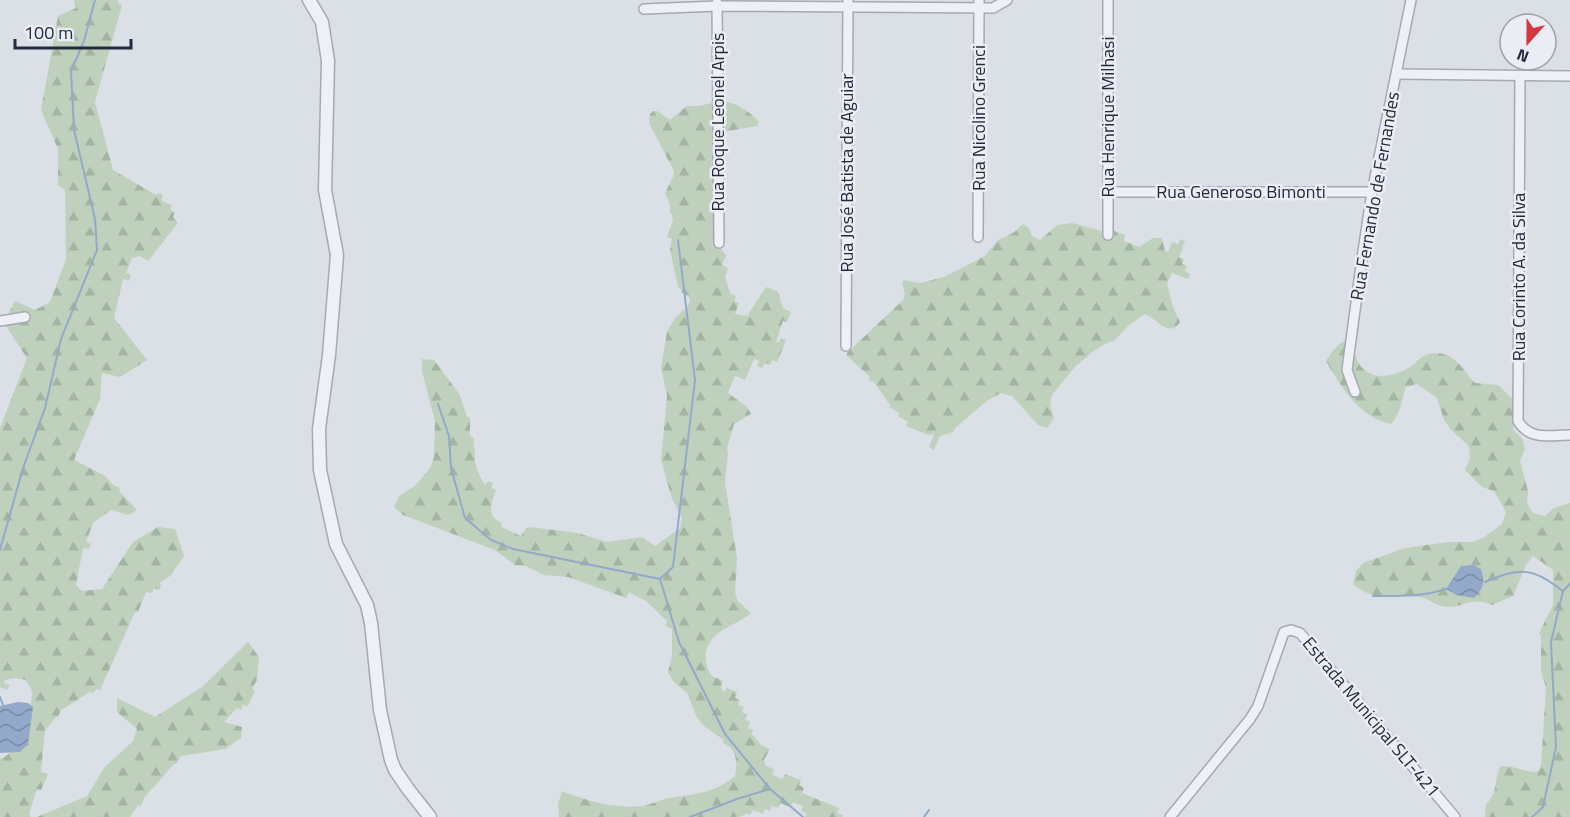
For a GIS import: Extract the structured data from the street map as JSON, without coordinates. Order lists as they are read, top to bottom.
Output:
{
  "streets": {
    "street": [
      "Rua Henrique Milhasi",
      "Rua Nicolino Grenci",
      "Rua Roque Leonel Arpis",
      "Rua José Batista de Aguiar",
      "Rua Generoso Bimonti",
      "Rua Fernando de Fernandes",
      "Rua Corinto A. da Silva",
      "Estrada Municipal SLT-421"
    ]
  },
  "crossings": [
    ["Rua Henrique Milhasi", "Rua Generoso Bimonti"],
    ["Rua Generoso Bimonti", "Rua Fernando de Fernandes"]
  ],
  "scale_bar": "100 m",
  "north": "bottom"
}
